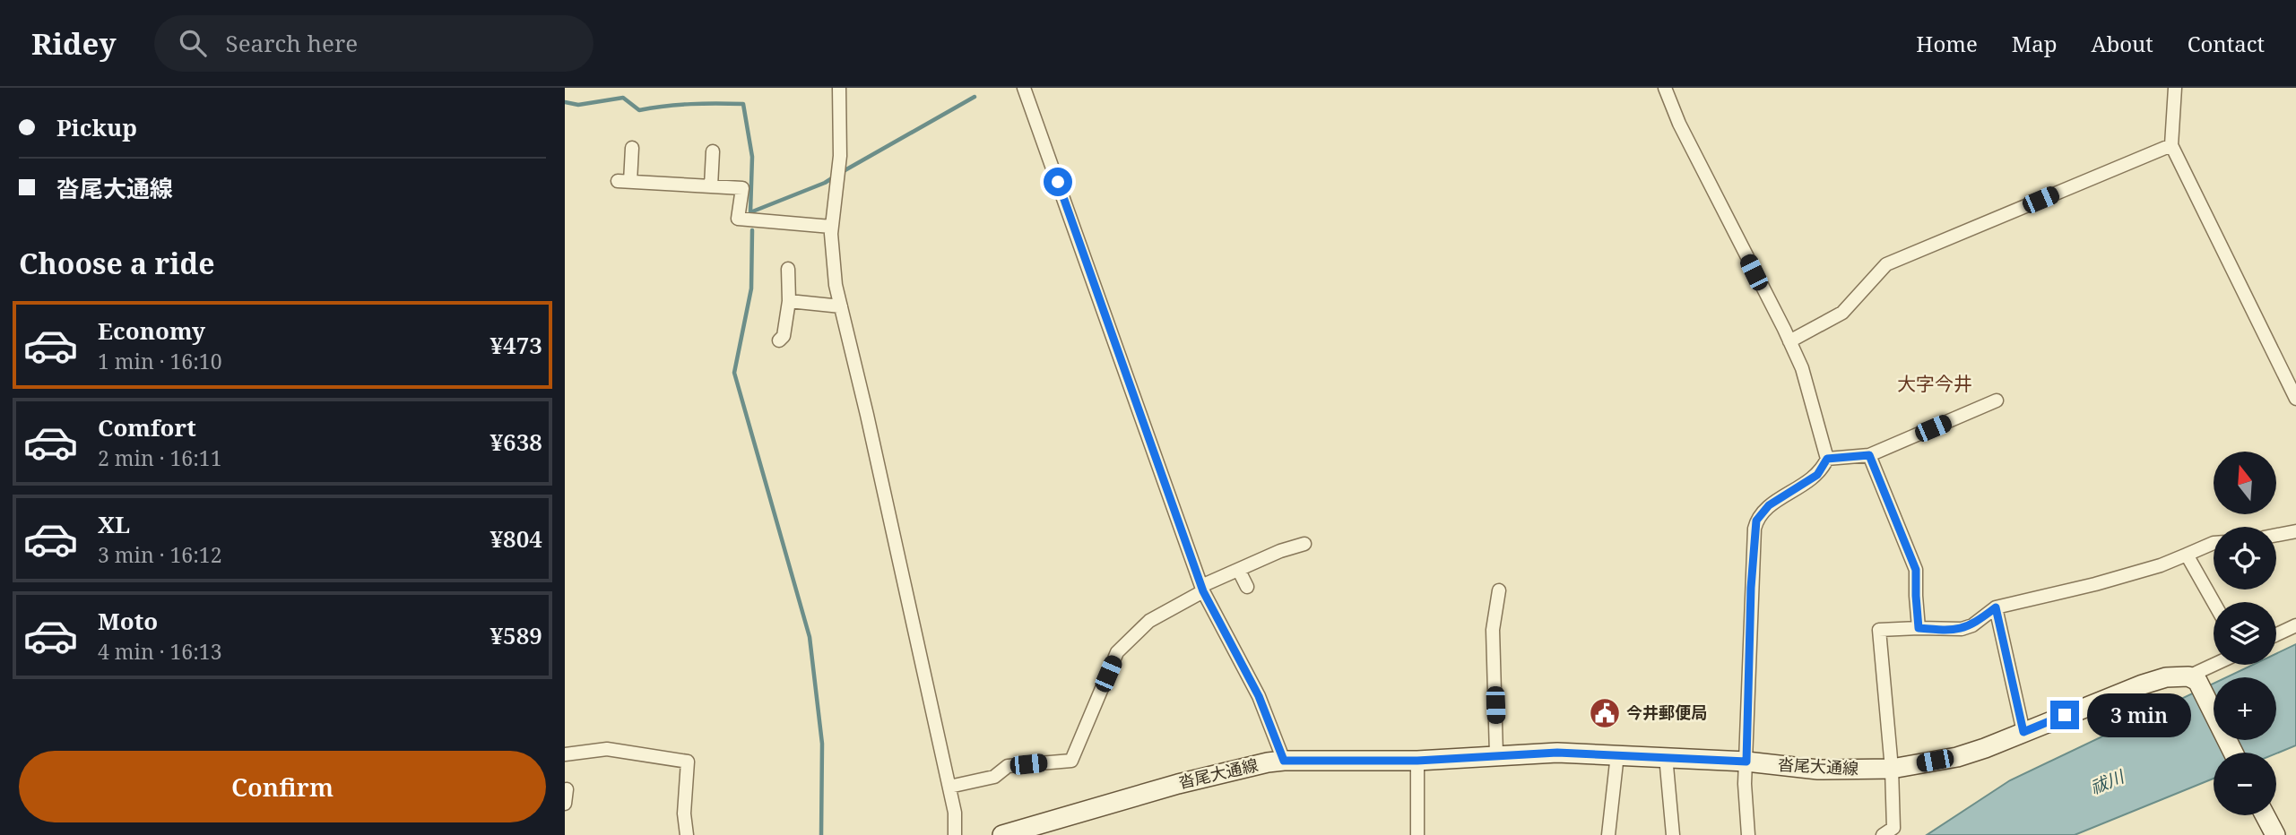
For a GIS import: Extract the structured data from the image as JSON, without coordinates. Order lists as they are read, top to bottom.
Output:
{
  "streets": {
    "main road": ["沓尾大通線"]
  },
  "districts": ["大字今井"],
  "water": ["祓川"],
  "places": {
    "public building": ["今井郵便局"]
  },
  "north": "top",
  "page": {
    "header": "Ridey",
    "search": "Search here",
    "nav": [
      "Home",
      "Map",
      "About",
      "Contact"
    ],
    "banner": ["Pickup", "沓尾大通線"],
    "heading": "Choose a ride",
    "list": [
      {
        "name": "Economy",
        "note": "1 min · 16:10",
        "value": "¥473"
      },
      {
        "name": "Comfort",
        "note": "2 min · 16:11",
        "value": "¥638"
      },
      {
        "name": "XL",
        "note": "3 min · 16:12",
        "value": "¥804"
      },
      {
        "name": "Moto",
        "note": "4 min · 16:13",
        "value": "¥589"
      }
    ],
    "map_buttons": ["+", "−"],
    "bubble": "3 min",
    "buttons": "Confirm"
  }
}
